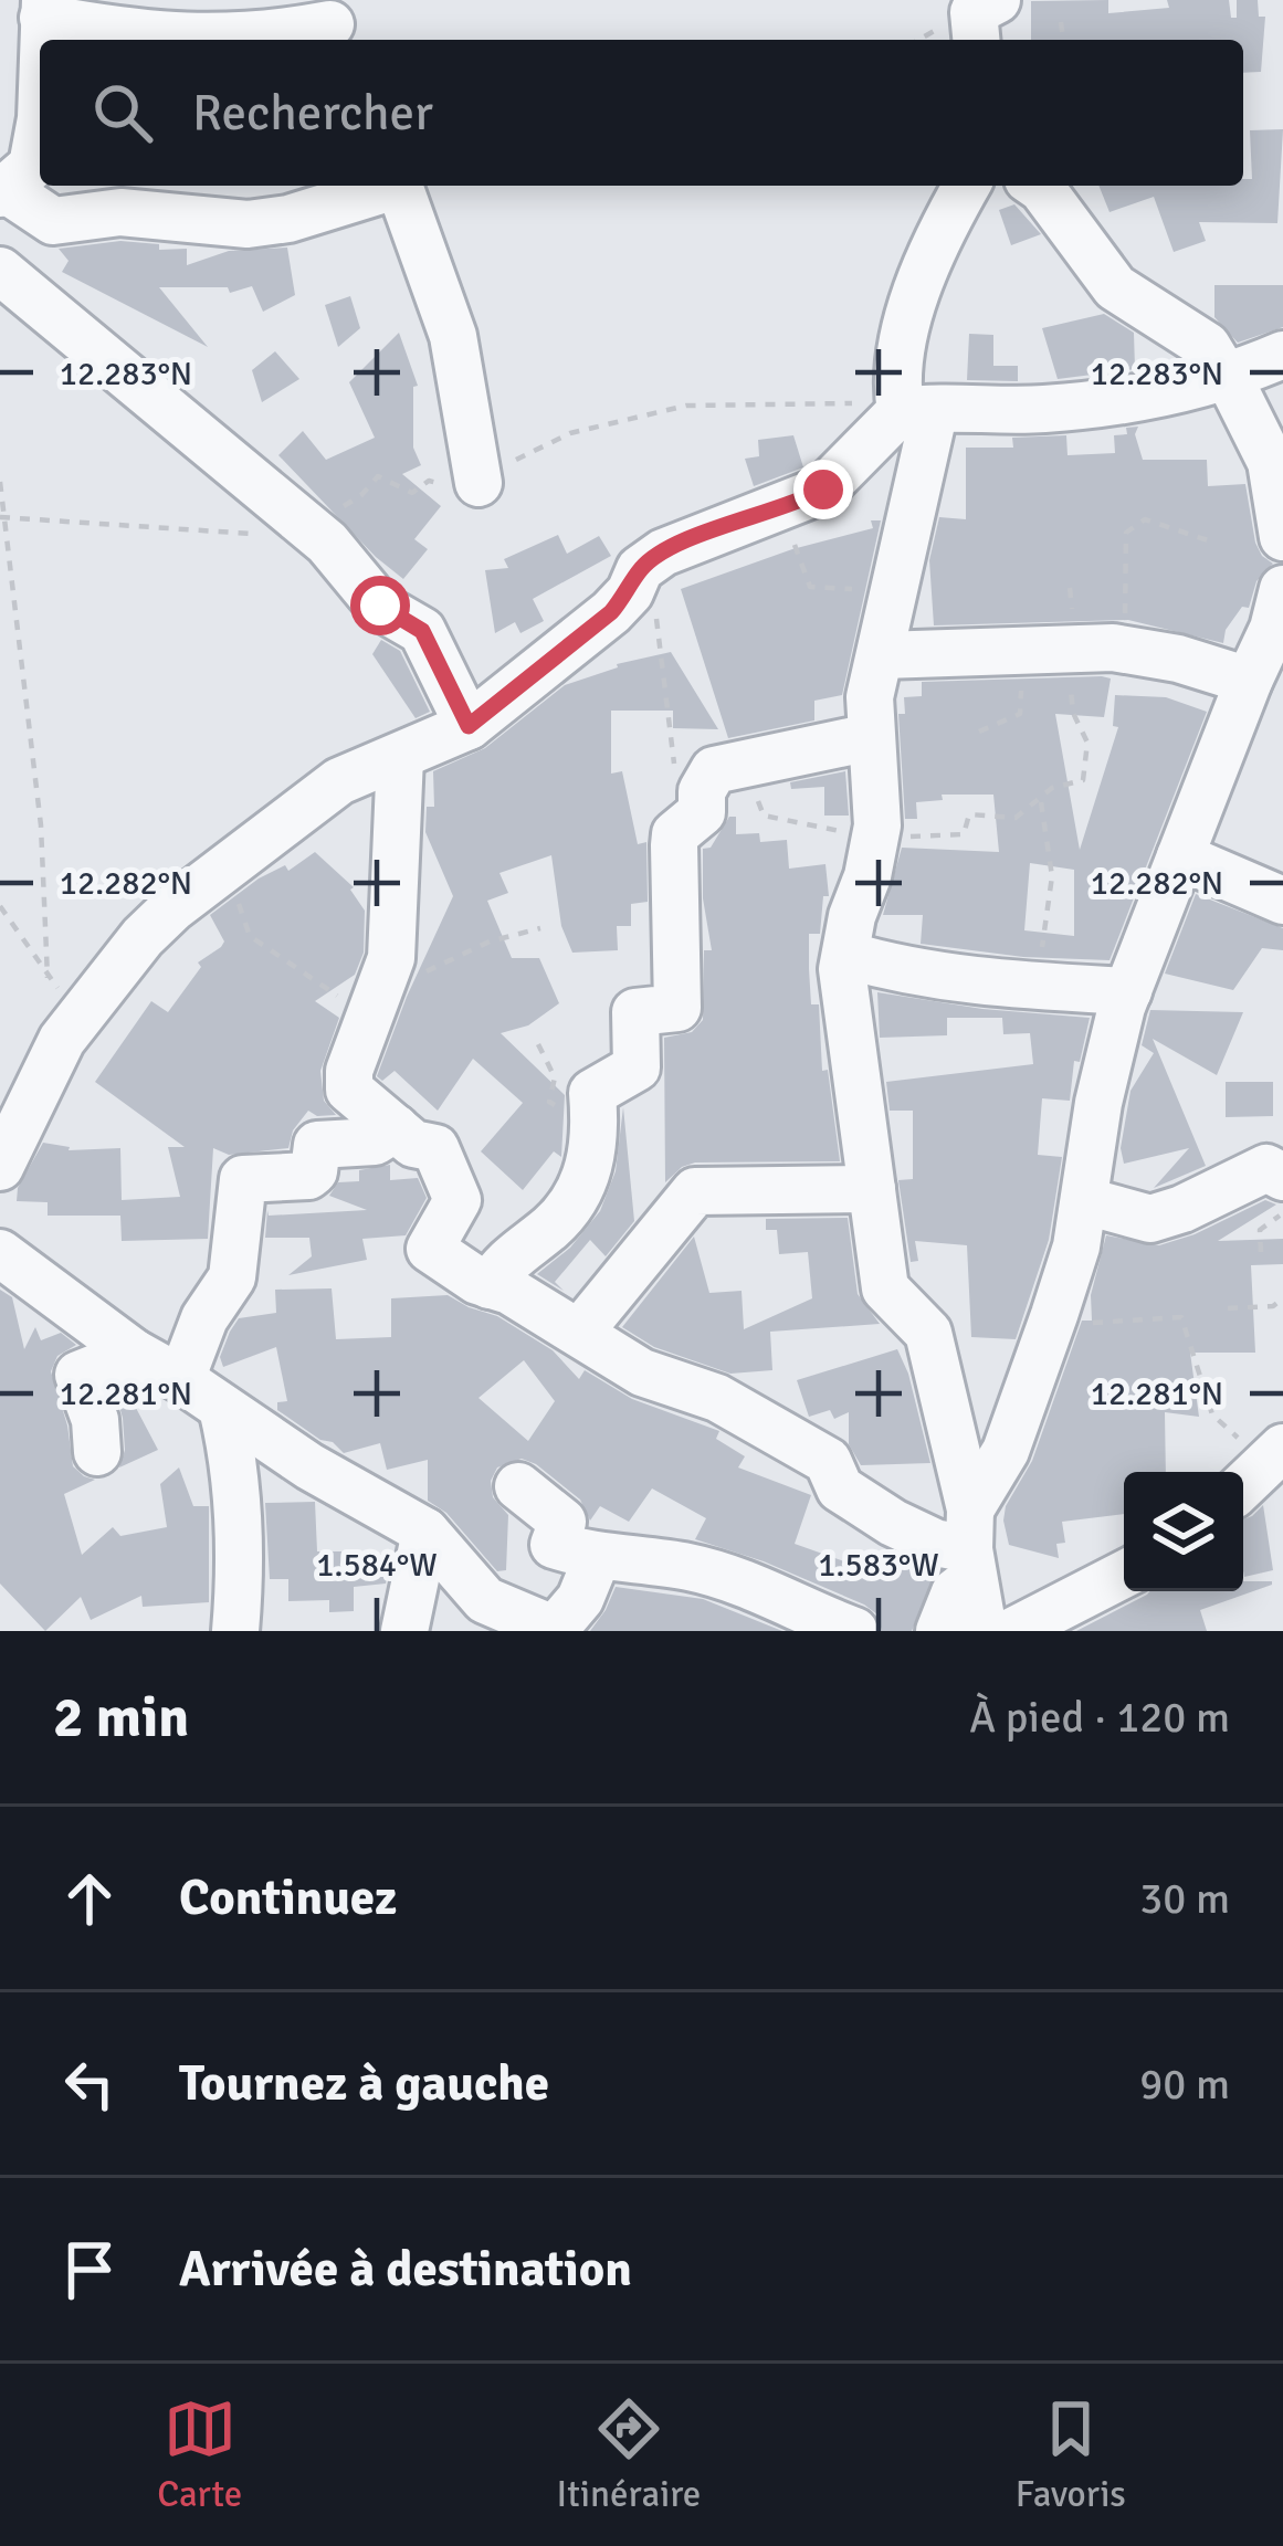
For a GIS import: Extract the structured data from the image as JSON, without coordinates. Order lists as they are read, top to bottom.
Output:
{
  "page": {
    "search": "Rechercher",
    "heading": ["2 min", "À pied · 120 m"],
    "list": [
      ["Continuez", "30 m"],
      ["Tournez à gauche", "90 m"],
      "Arrivée à destination"
    ],
    "nav": ["Carte", "Itinéraire", "Favoris"]
  },
  "coordinates": [
    "12.283°N",
    "12.282°N",
    "12.281°N",
    "1.584°W",
    "1.583°W"
  ]
}
